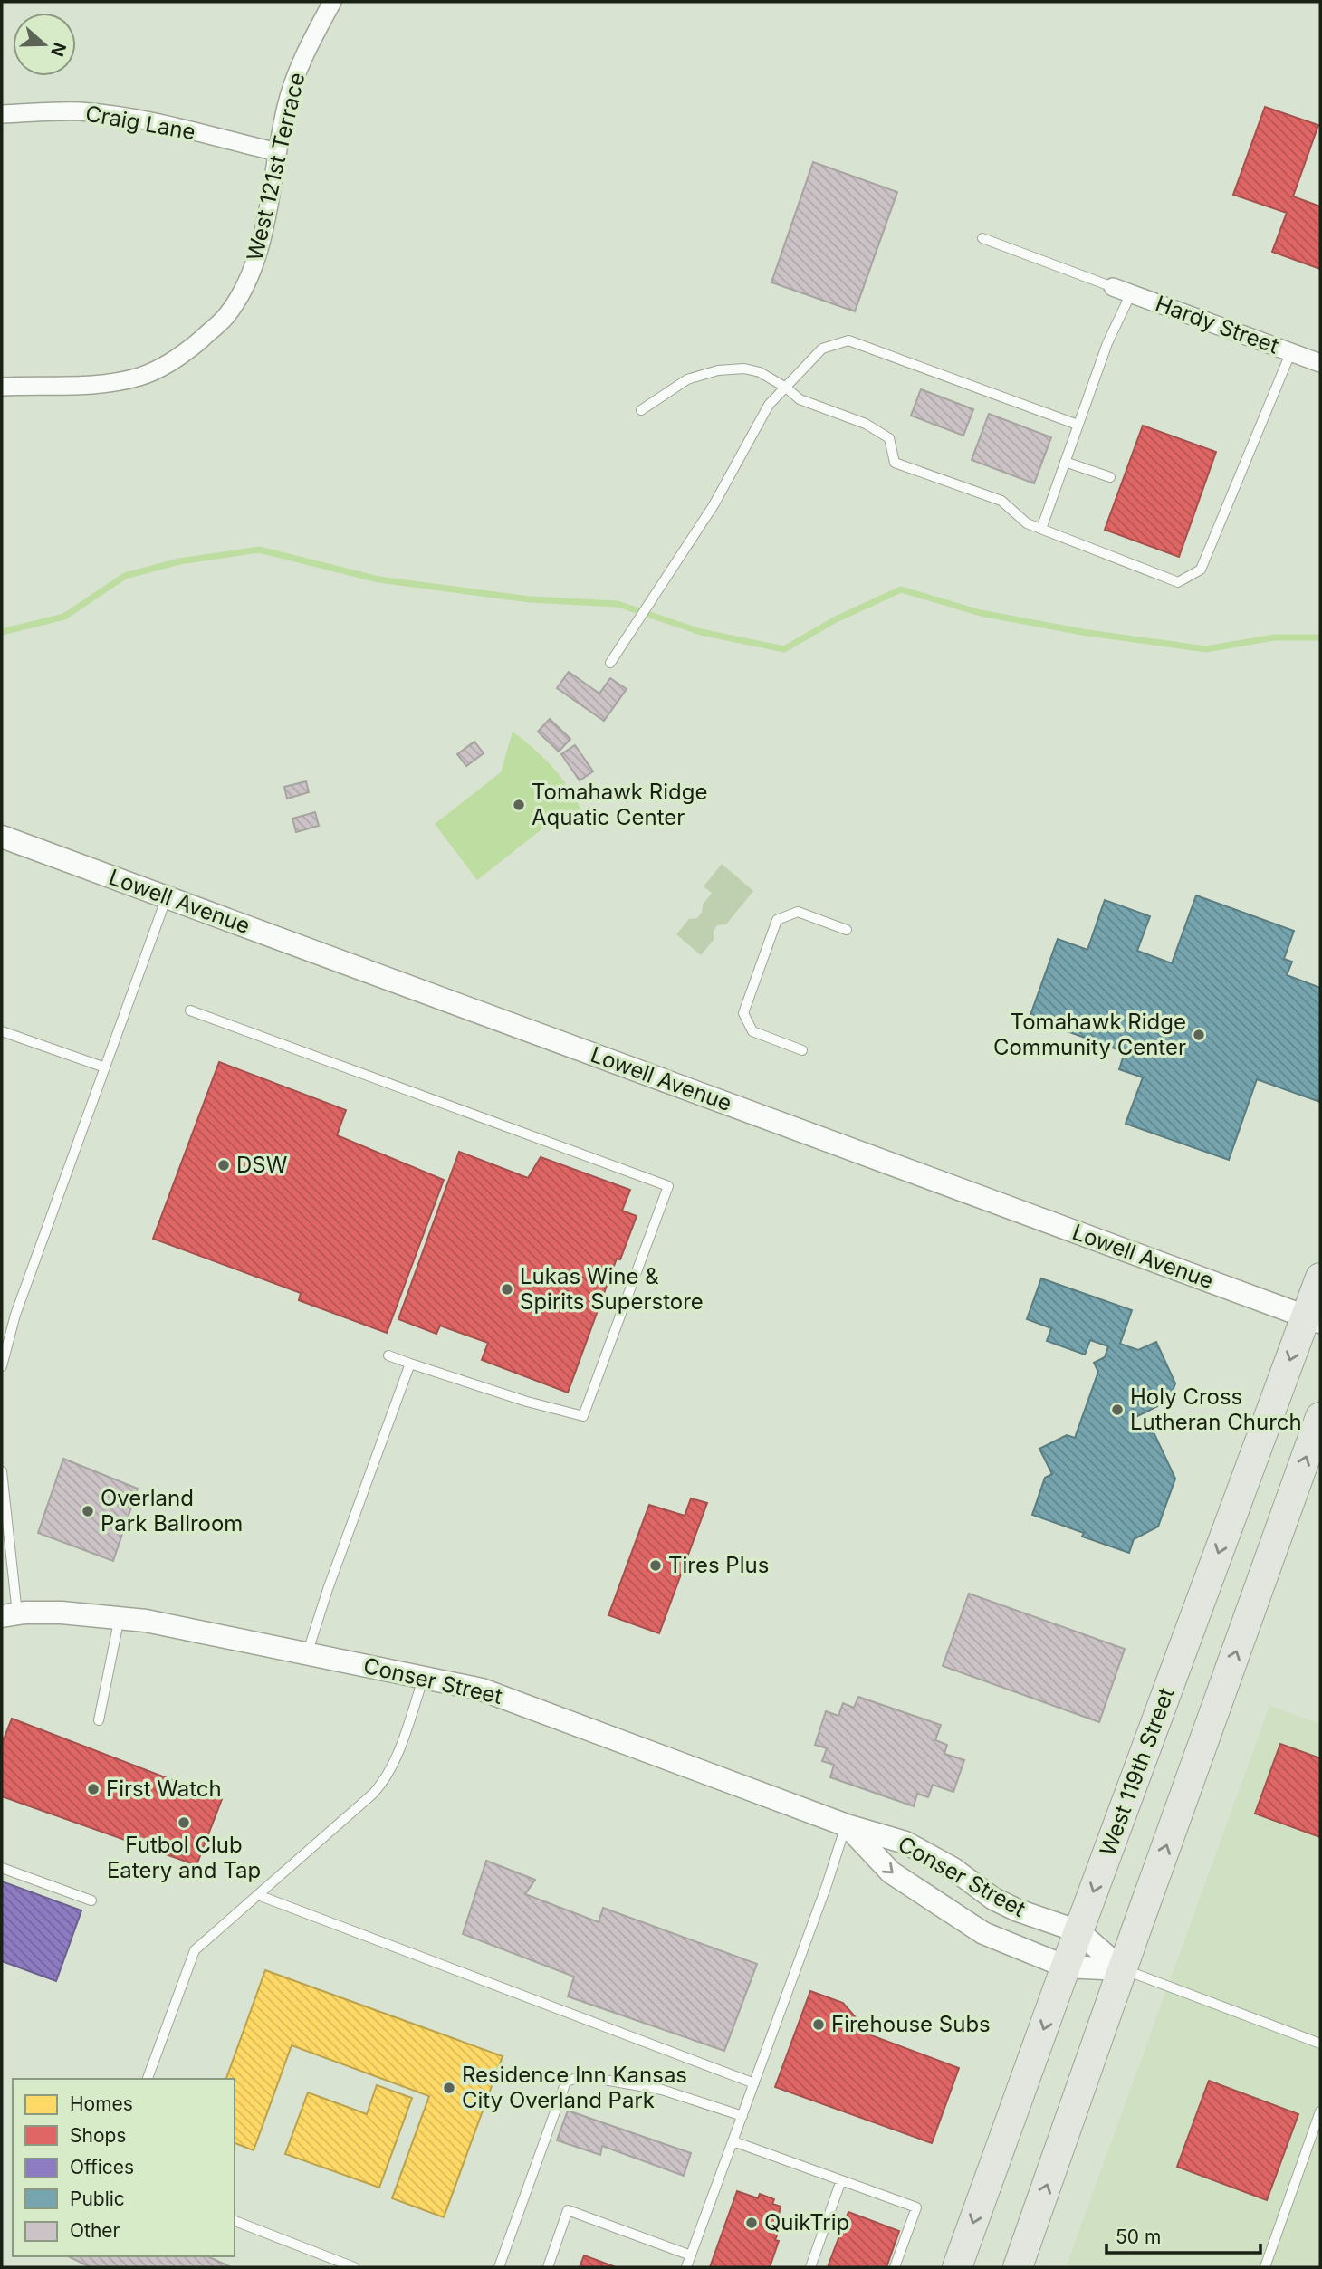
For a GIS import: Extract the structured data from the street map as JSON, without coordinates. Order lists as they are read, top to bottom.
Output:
{
  "streets": {
    "main road": ["West 119th Street"],
    "street": [
      "Craig Lane",
      "West 121st Terrace",
      "Hardy Street",
      "Lowell Avenue",
      "Conser Street"
    ]
  },
  "crossings": [
    ["Craig Lane", "West 121st Terrace"],
    ["Lowell Avenue", "West 119th Street"],
    ["Conser Street", "West 119th Street"]
  ],
  "places": [
    "Tomahawk Ridge Aquatic Center",
    "Tomahawk Ridge Community Center",
    "DSW",
    "Lukas Wine & Spirits Superstore",
    "Holy Cross Lutheran Church",
    "Overland Park Ballroom",
    "Tires Plus",
    "First Watch",
    "Futbol Club Eatery and Tap",
    "Firehouse Subs",
    "Residence Inn Kansas City Overland Park",
    "QuikTrip"
  ],
  "legend": [
    "Homes",
    "Shops",
    "Offices",
    "Public",
    "Other"
  ],
  "scale_bar": "50 m",
  "north": "right"
}
